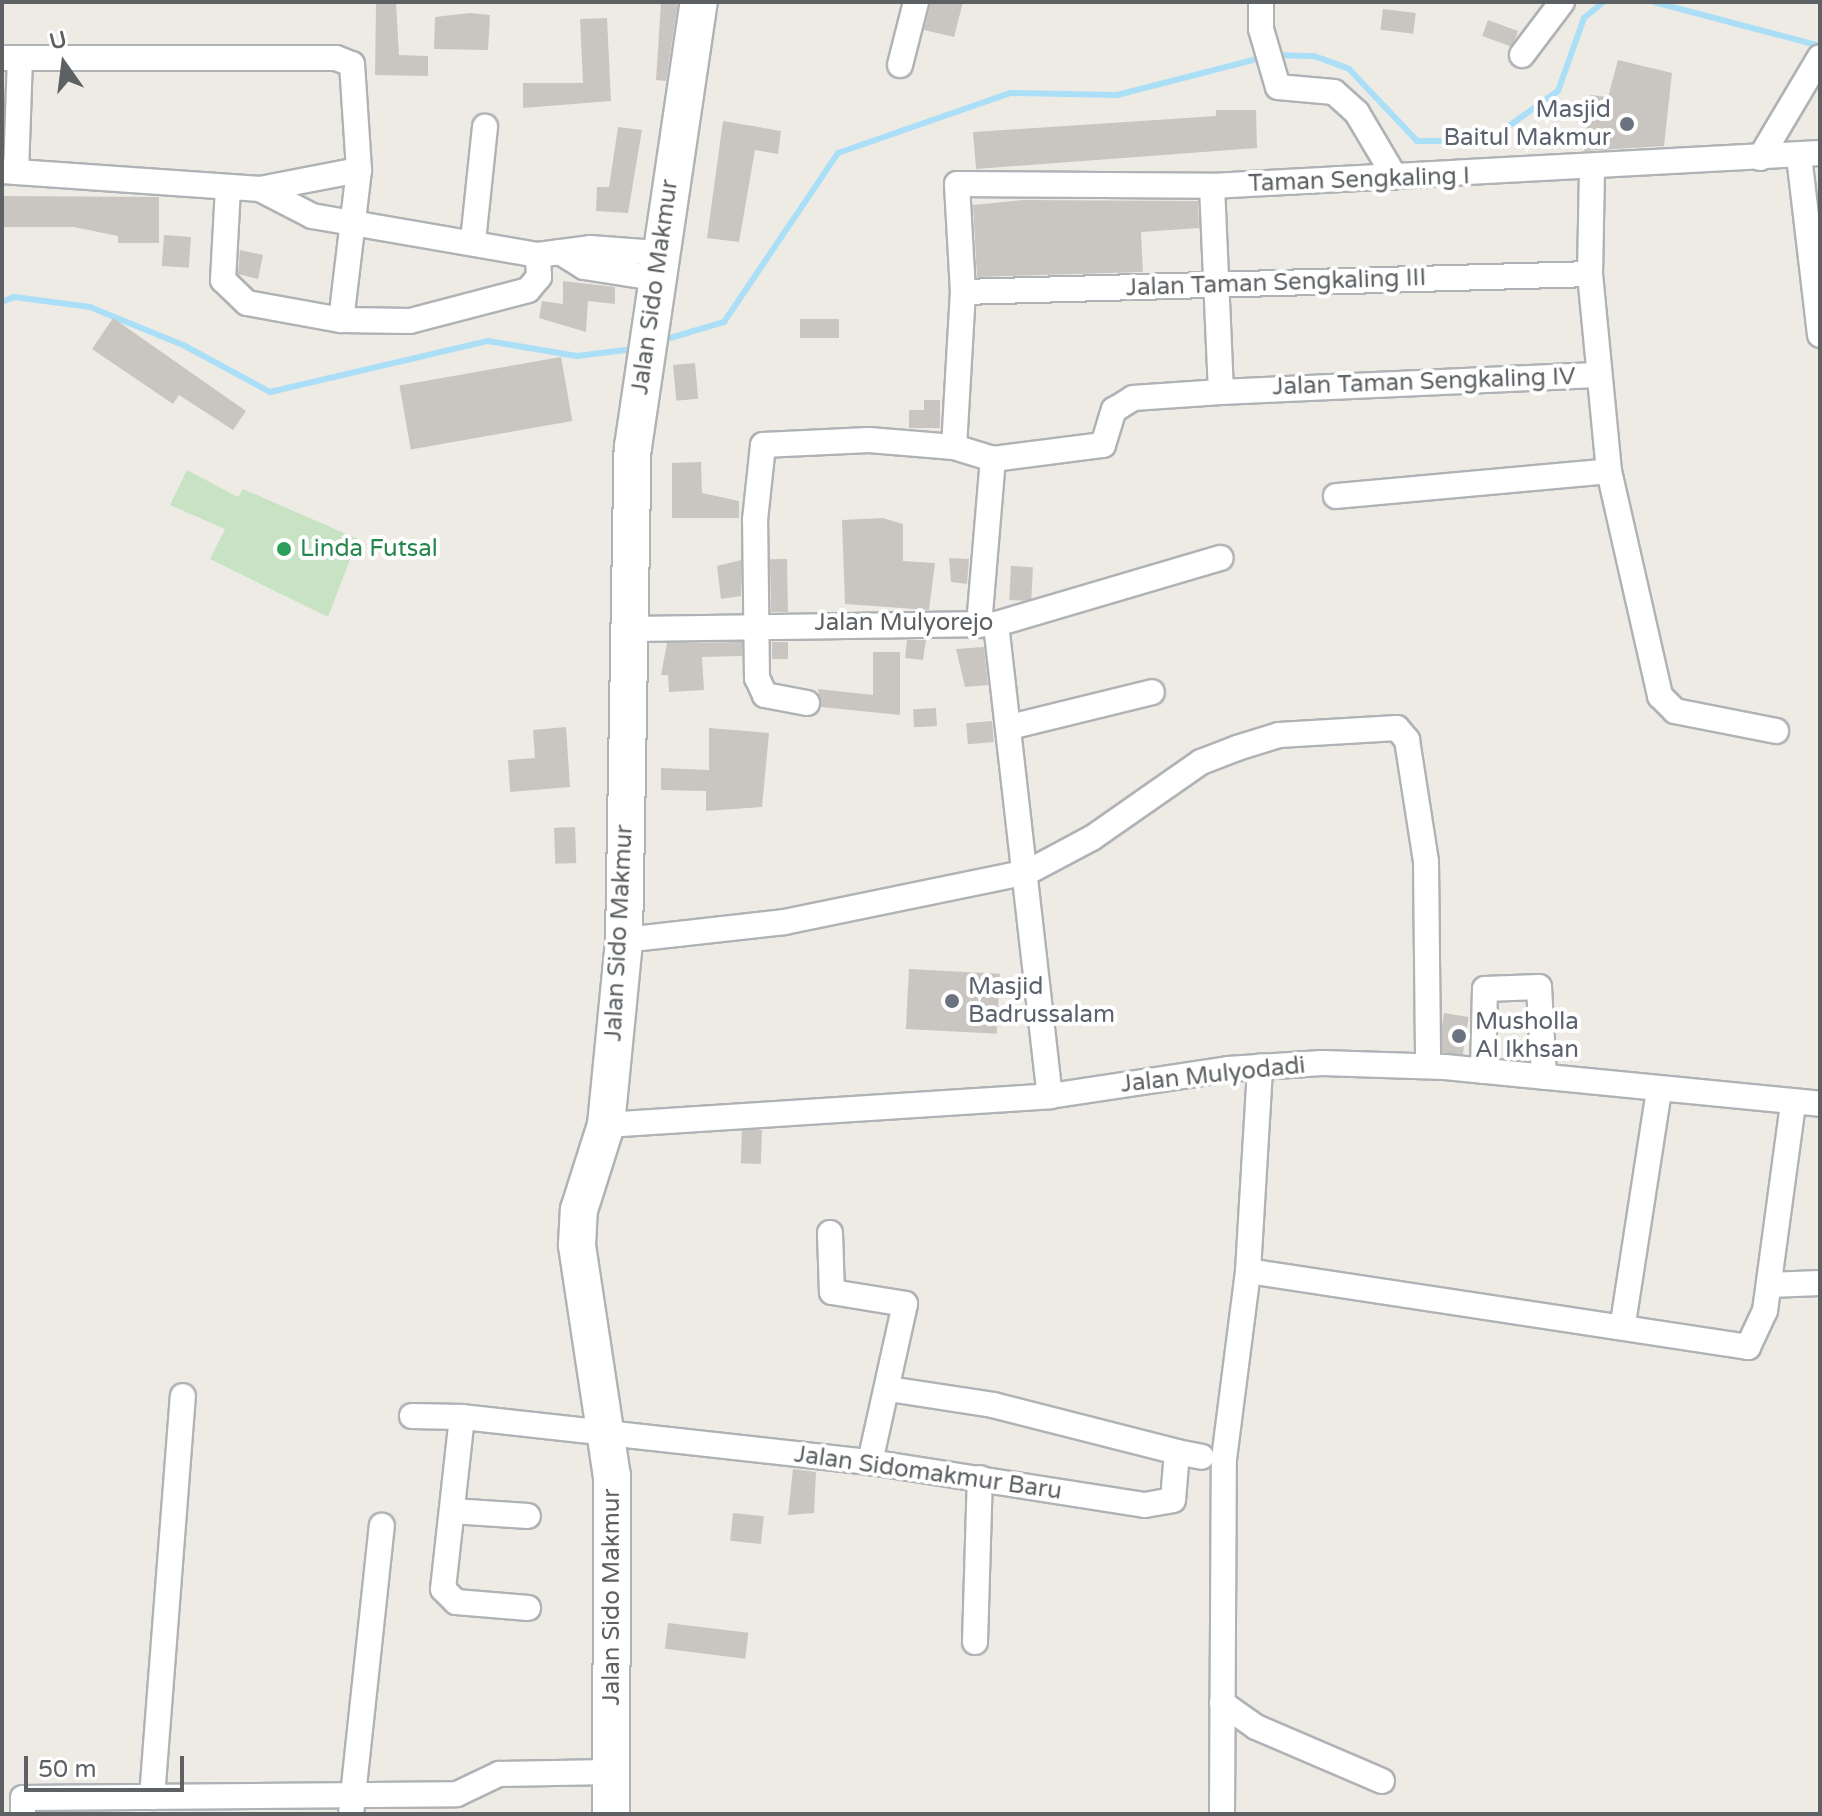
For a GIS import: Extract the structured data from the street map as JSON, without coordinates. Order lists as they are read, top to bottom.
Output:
{
  "streets": {
    "main road": ["Jalan Sido Makmur"],
    "street": [
      "Taman Sengkaling I",
      "Jalan Taman Sengkaling III",
      "Jalan Taman Sengkaling IV",
      "Jalan Mulyorejo",
      "Jalan Mulyodadi",
      "Jalan Sidomakmur Baru"
    ]
  },
  "crossings": [
    ["Taman Sengkaling I", "Jalan Taman Sengkaling III"],
    ["Jalan Sido Makmur", "Jalan Mulyorejo"],
    ["Jalan Sido Makmur", "Jalan Mulyodadi"],
    ["Jalan Sido Makmur", "Jalan Sidomakmur Baru"]
  ],
  "places": [
    "Masjid Baitul Makmur",
    "Linda Futsal",
    "Masjid Badrussalam",
    "Musholla Al Ikhsan"
  ],
  "scale_bar": "50 m",
  "north": "top"
}
